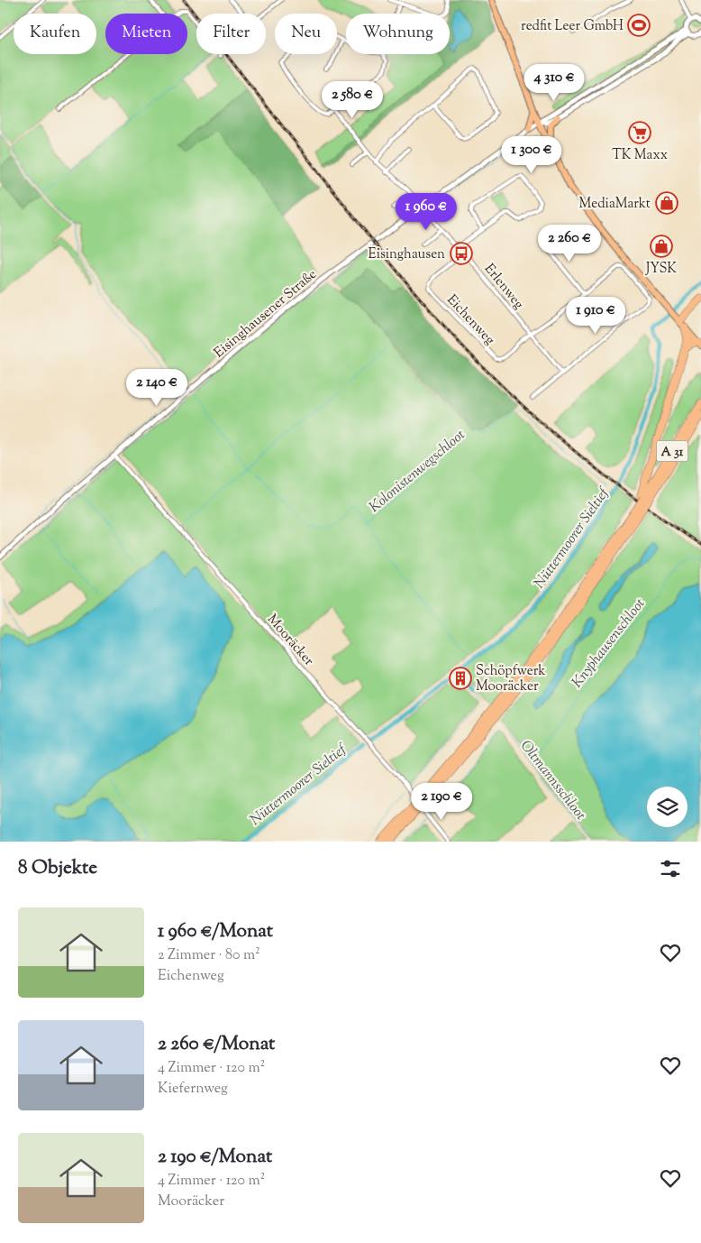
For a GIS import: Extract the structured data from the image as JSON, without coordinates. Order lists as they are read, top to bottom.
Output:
{
  "streets": {
    "highway": ["A 31"],
    "street": [
      "Erlenweg",
      "Eisinghausener Straße",
      "Eichenweg",
      "Mooräcker"
    ]
  },
  "crossings": [
    ["Erlenweg", "Eichenweg"],
    ["Eisinghausener Straße", "Mooräcker"]
  ],
  "water": [
    "Kolonistenwegschloot",
    "Nüttermoorer Sieltief",
    "Knyphausenschloot",
    "Oltmannsschloot"
  ],
  "places": {
    "sports": ["redfit Leer GmbH"],
    "supermarket": ["TK Maxx"],
    "shop": ["MediaMarkt", "JYSK"],
    "bus stop": ["Eisinghausen"],
    "building": ["Schöpfwerk Mooräcker"]
  },
  "page": {
    "chip": [
      "Kaufen",
      "Mieten",
      "Filter",
      "Neu",
      "Wohnung"
    ],
    "price": [
      "4 310 €",
      "2 580 €",
      "1 300 €",
      "1 960 €",
      "2 260 €",
      "1 910 €",
      "2 140 €",
      "2 190 €"
    ],
    "heading": "8 Objekte",
    "list": [
      {
        "name": "1 960 €/Monat",
        "note": "2 Zimmer · 80 m² · Eichenweg"
      },
      {
        "name": "2 260 €/Monat",
        "note": "4 Zimmer · 120 m² · Kiefernweg"
      },
      {
        "name": "2 190 €/Monat",
        "note": "4 Zimmer · 120 m² · Mooräcker"
      }
    ]
  }
}
